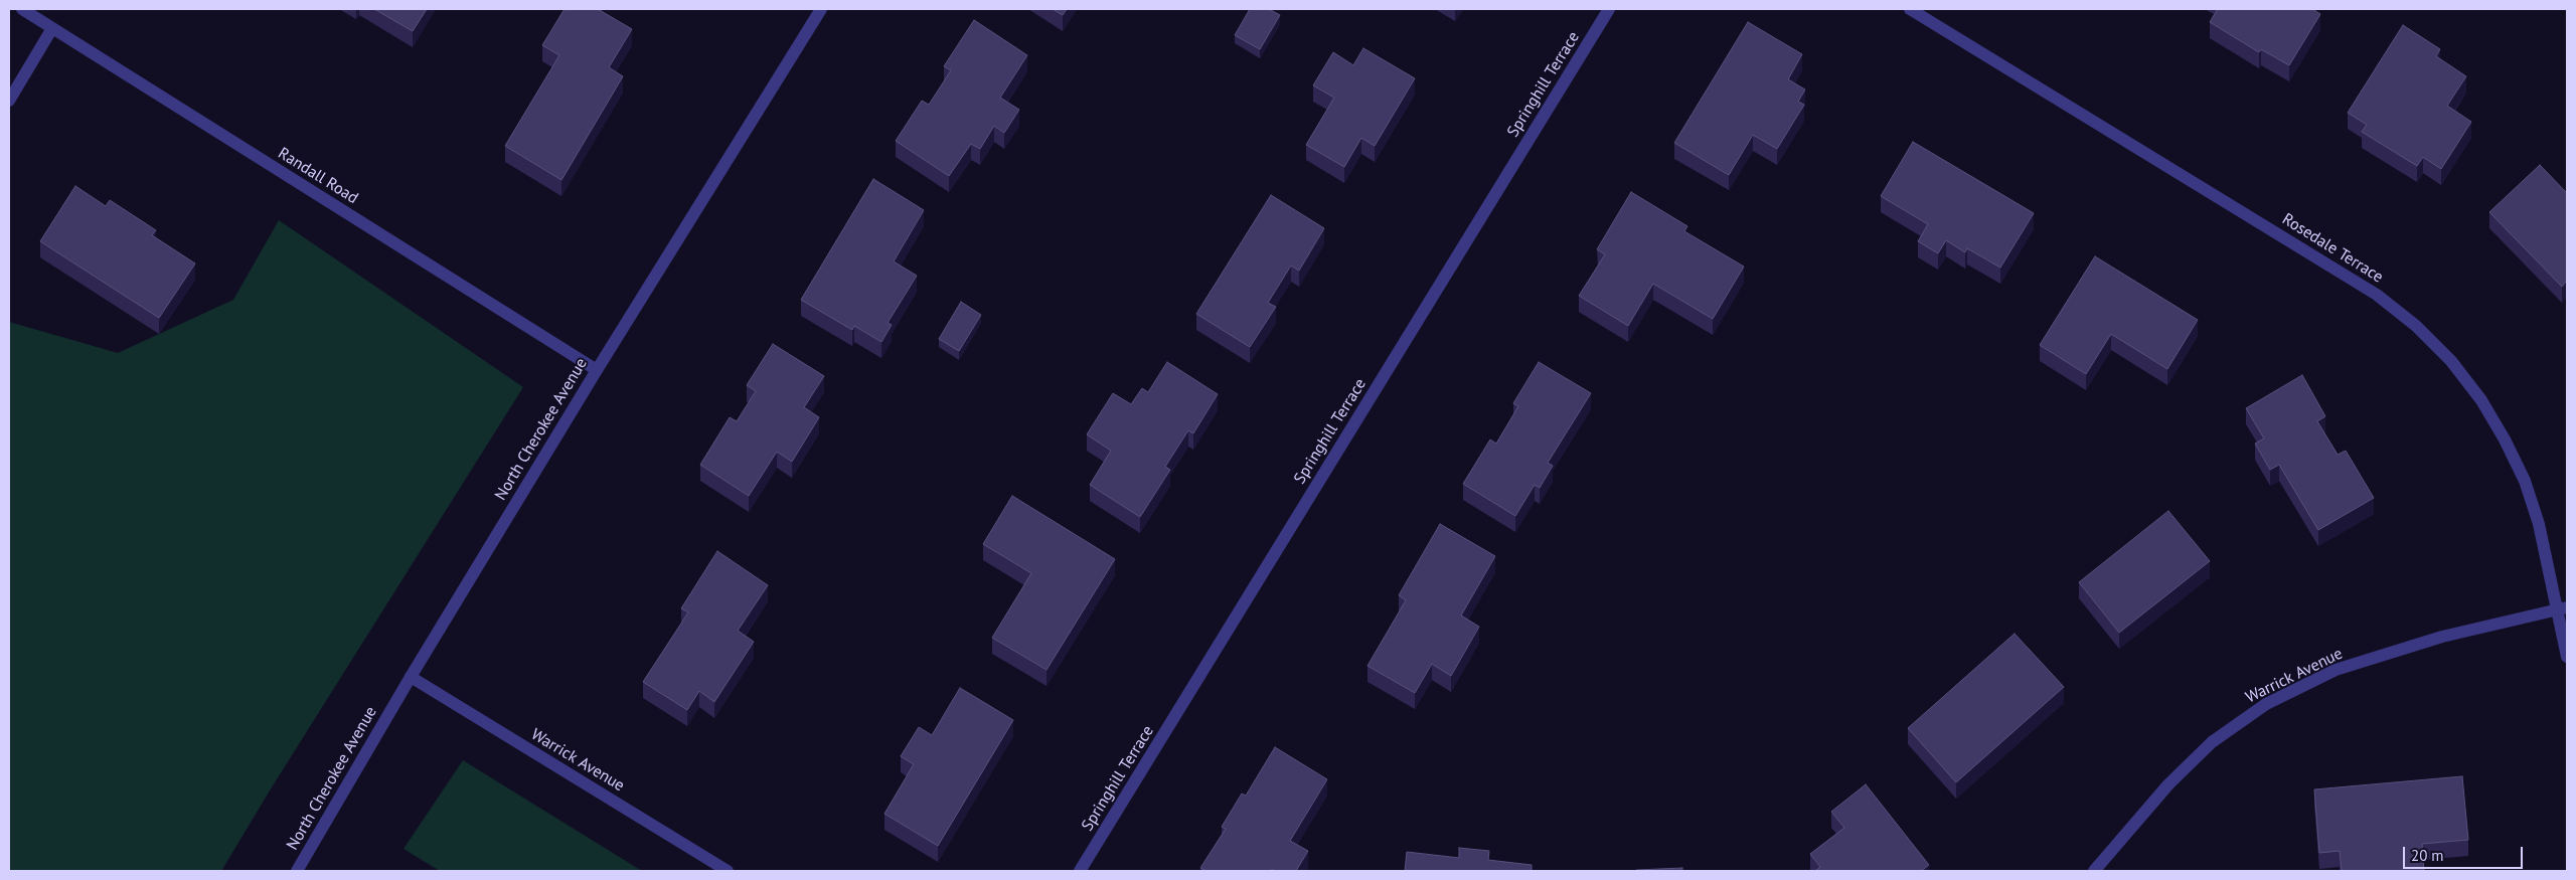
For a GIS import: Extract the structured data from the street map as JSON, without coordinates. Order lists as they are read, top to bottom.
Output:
{
  "streets": {
    "street": [
      "Springhill Terrace",
      "Randall Road",
      "Rosedale Terrace",
      "North Cherokee Avenue",
      "Warrick Avenue"
    ]
  },
  "crossings": [
    ["Randall Road", "North Cherokee Avenue"],
    ["Rosedale Terrace", "Warrick Avenue"],
    ["North Cherokee Avenue", "Warrick Avenue"]
  ],
  "scale_bar": "20 m"
}
